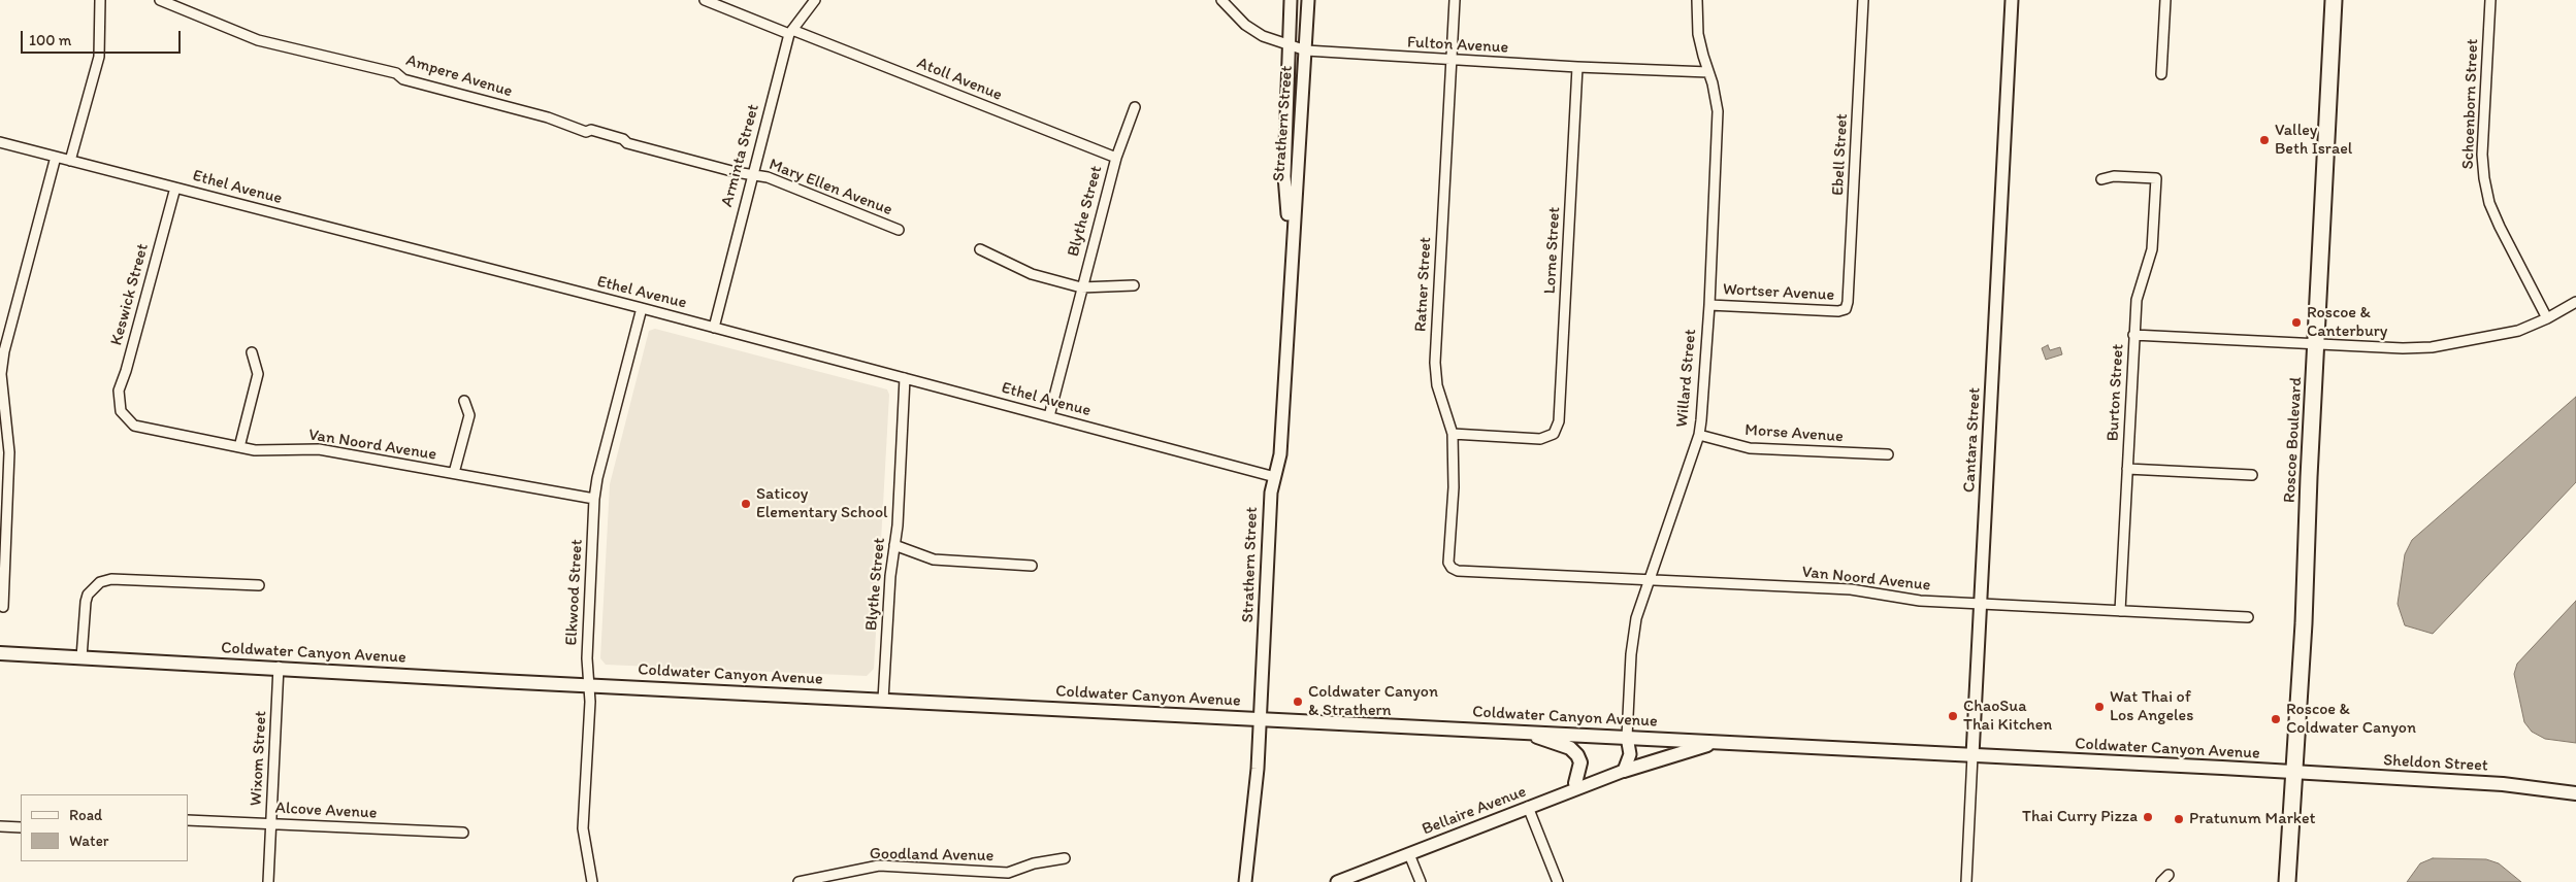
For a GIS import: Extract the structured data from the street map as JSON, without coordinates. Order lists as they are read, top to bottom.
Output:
{
  "streets": {
    "main road": ["Roscoe Boulevard", "Coldwater Canyon Avenue", "Sheldon Street"],
    "street": [
      "Fulton Avenue",
      "Ampere Avenue",
      "Atoll Avenue",
      "Schoenborn Street",
      "Strathern Street",
      "Ebell Street",
      "Arminta Street",
      "Ethel Avenue",
      "Mary Ellen Avenue",
      "Blythe Street",
      "Lorne Street",
      "Ratner Street",
      "Wortser Avenue",
      "Keswick Street",
      "Willard Street",
      "Burton Street",
      "Morse Avenue",
      "Cantara Street",
      "Van Noord Avenue",
      "Elkwood Street",
      "Wixom Street",
      "Alcove Avenue",
      "Bellaire Avenue",
      "Goodland Avenue"
    ]
  },
  "crossings": [
    ["Fulton Avenue", "Strathern Street"],
    ["Fulton Avenue", "Lorne Street"],
    ["Fulton Avenue", "Ratner Street"],
    ["Fulton Avenue", "Willard Street"],
    ["Ampere Avenue", "Arminta Street"],
    ["Ampere Avenue", "Mary Ellen Avenue"],
    ["Atoll Avenue", "Arminta Street"],
    ["Atoll Avenue", "Blythe Street"],
    ["Strathern Street", "Ethel Avenue"],
    ["Strathern Street", "Coldwater Canyon Avenue"],
    ["Ebell Street", "Wortser Avenue"],
    ["Arminta Street", "Ethel Avenue"],
    ["Arminta Street", "Mary Ellen Avenue"],
    ["Ethel Avenue", "Blythe Street"],
    ["Ethel Avenue", "Keswick Street"],
    ["Ethel Avenue", "Elkwood Street"],
    ["Blythe Street", "Coldwater Canyon Avenue"],
    ["Lorne Street", "Ratner Street"],
    ["Ratner Street", "Van Noord Avenue"],
    ["Wortser Avenue", "Willard Street"],
    ["Keswick Street", "Van Noord Avenue"],
    ["Willard Street", "Morse Avenue"],
    ["Willard Street", "Van Noord Avenue"],
    ["Willard Street", "Coldwater Canyon Avenue"],
    ["Burton Street", "Van Noord Avenue"],
    ["Cantara Street", "Van Noord Avenue"],
    ["Cantara Street", "Coldwater Canyon Avenue"],
    ["Roscoe Boulevard", "Coldwater Canyon Avenue"],
    ["Roscoe Boulevard", "Sheldon Street"],
    ["Van Noord Avenue", "Elkwood Street"],
    ["Elkwood Street", "Coldwater Canyon Avenue"],
    ["Coldwater Canyon Avenue", "Wixom Street"],
    ["Coldwater Canyon Avenue", "Sheldon Street"],
    ["Wixom Street", "Alcove Avenue"]
  ],
  "places": [
    "Valley Beth Israel",
    "Roscoe & Canterbury",
    "Saticoy Elementary School",
    "Coldwater Canyon & Strathern",
    "Wat Thai of Los Angeles",
    "ChaoSua Thai Kitchen",
    "Roscoe & Coldwater Canyon",
    "Thai Curry Pizza",
    "Pratunum Market"
  ],
  "legend": ["Road", "Water"],
  "scale_bar": "100 m"
}
